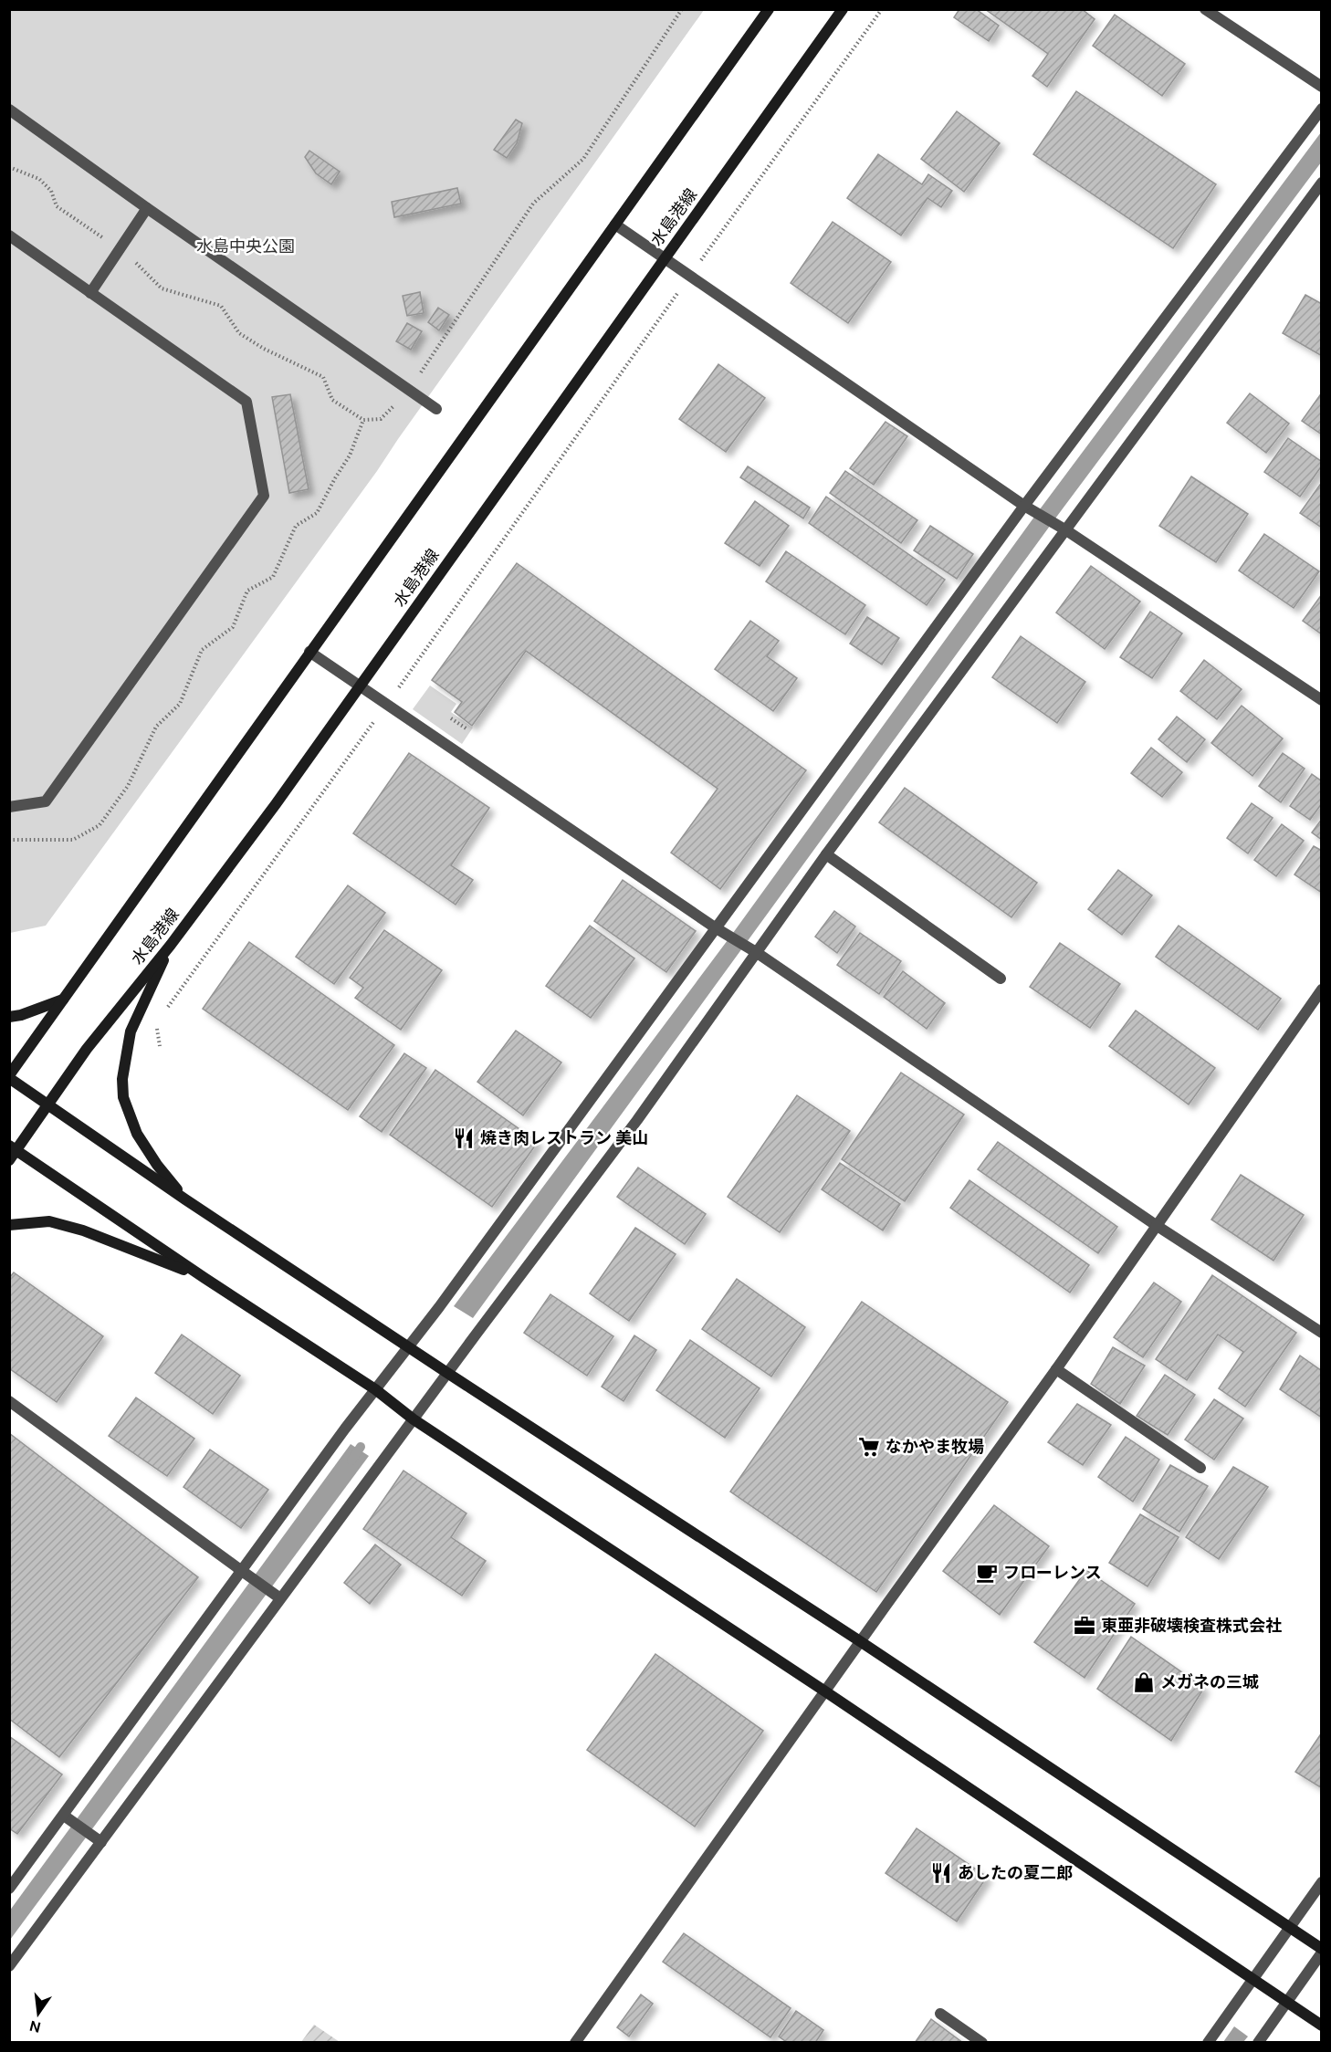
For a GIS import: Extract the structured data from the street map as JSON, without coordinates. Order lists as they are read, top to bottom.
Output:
{
  "streets": {
    "street": ["水島港線"]
  },
  "parks": ["水島中央公園"],
  "places": {
    "restaurant": ["焼き肉レストラン 美山", "あしたの夏二郎"],
    "supermarket": ["なかやま牧場"],
    "cafe": ["フローレンス"],
    "office": ["東亜非破壊検査株式会社"],
    "shop": ["メガネの三城"]
  },
  "north": "bottom"
}
